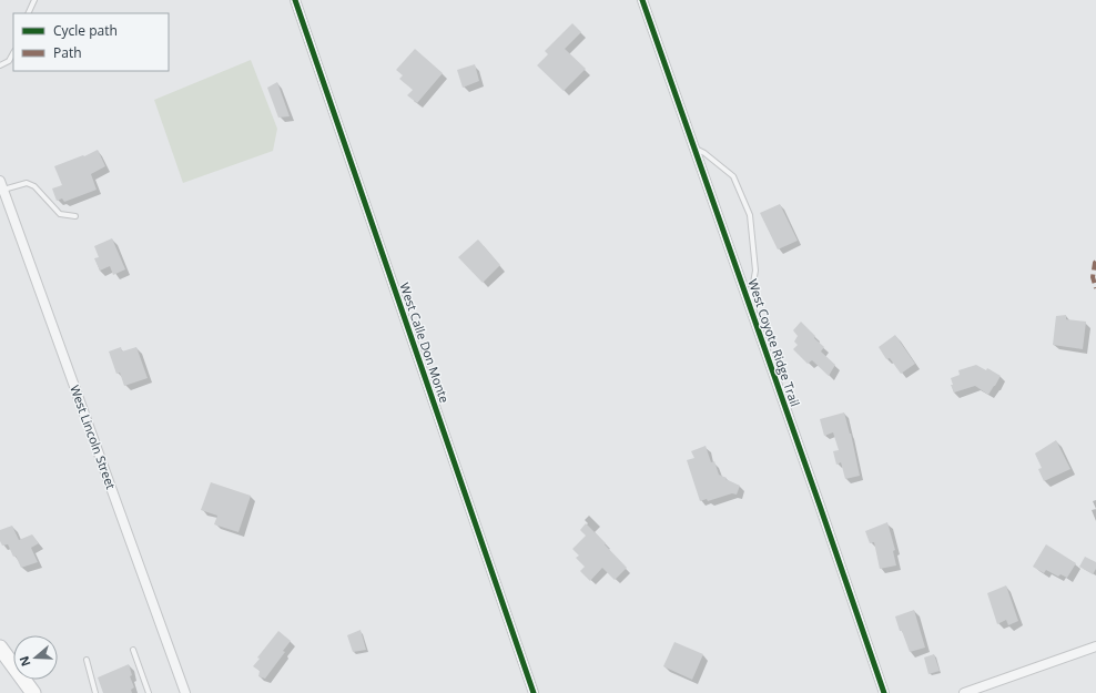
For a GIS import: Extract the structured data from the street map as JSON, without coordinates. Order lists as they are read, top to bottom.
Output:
{
  "streets": {
    "street": ["West Calle Don Monte", "West Coyote Ridge Trail", "West Lincoln Street"]
  },
  "legend": ["Cycle path", "Path"],
  "north": "left"
}
